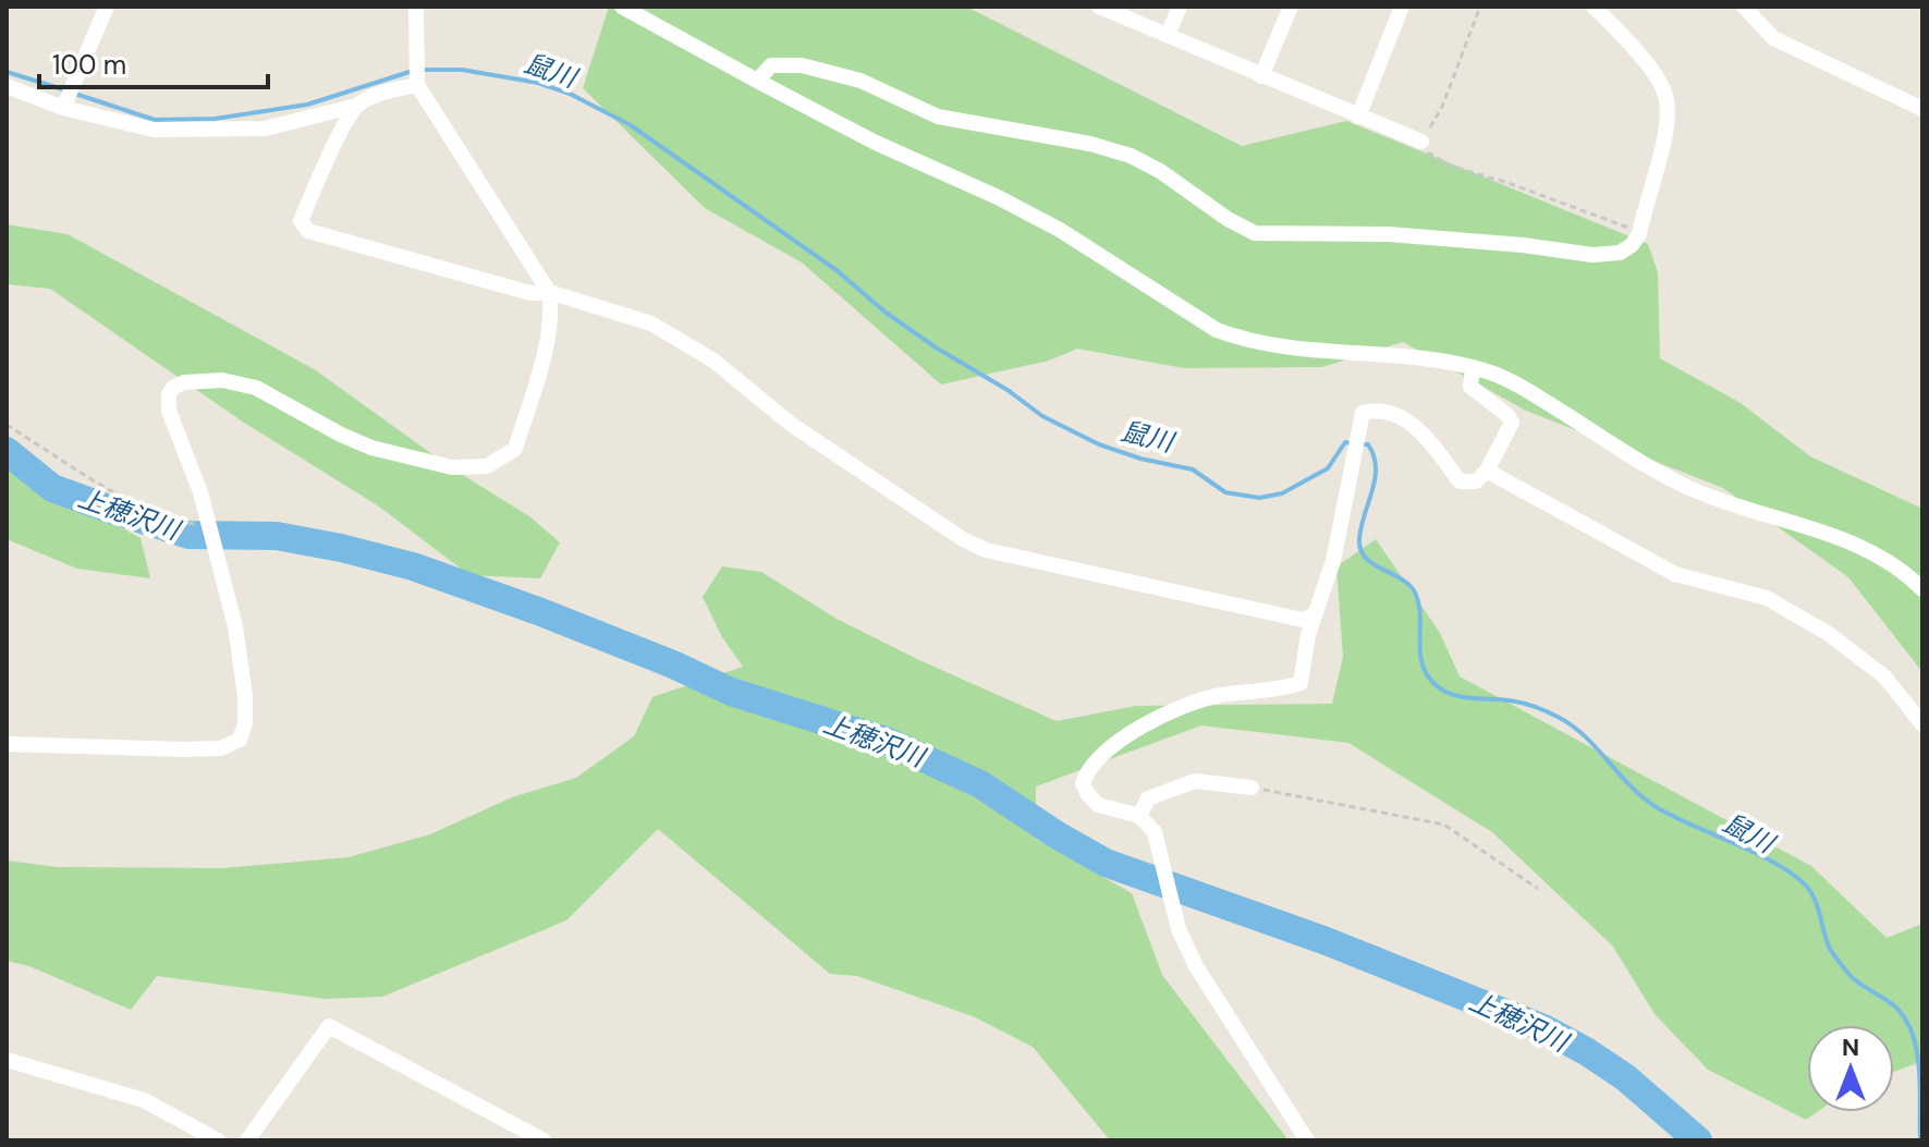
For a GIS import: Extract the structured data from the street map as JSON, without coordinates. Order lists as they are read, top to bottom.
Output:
{
  "water": ["鼠川", "上穂沢川"],
  "scale_bar": "100 m",
  "north": "top"
}
